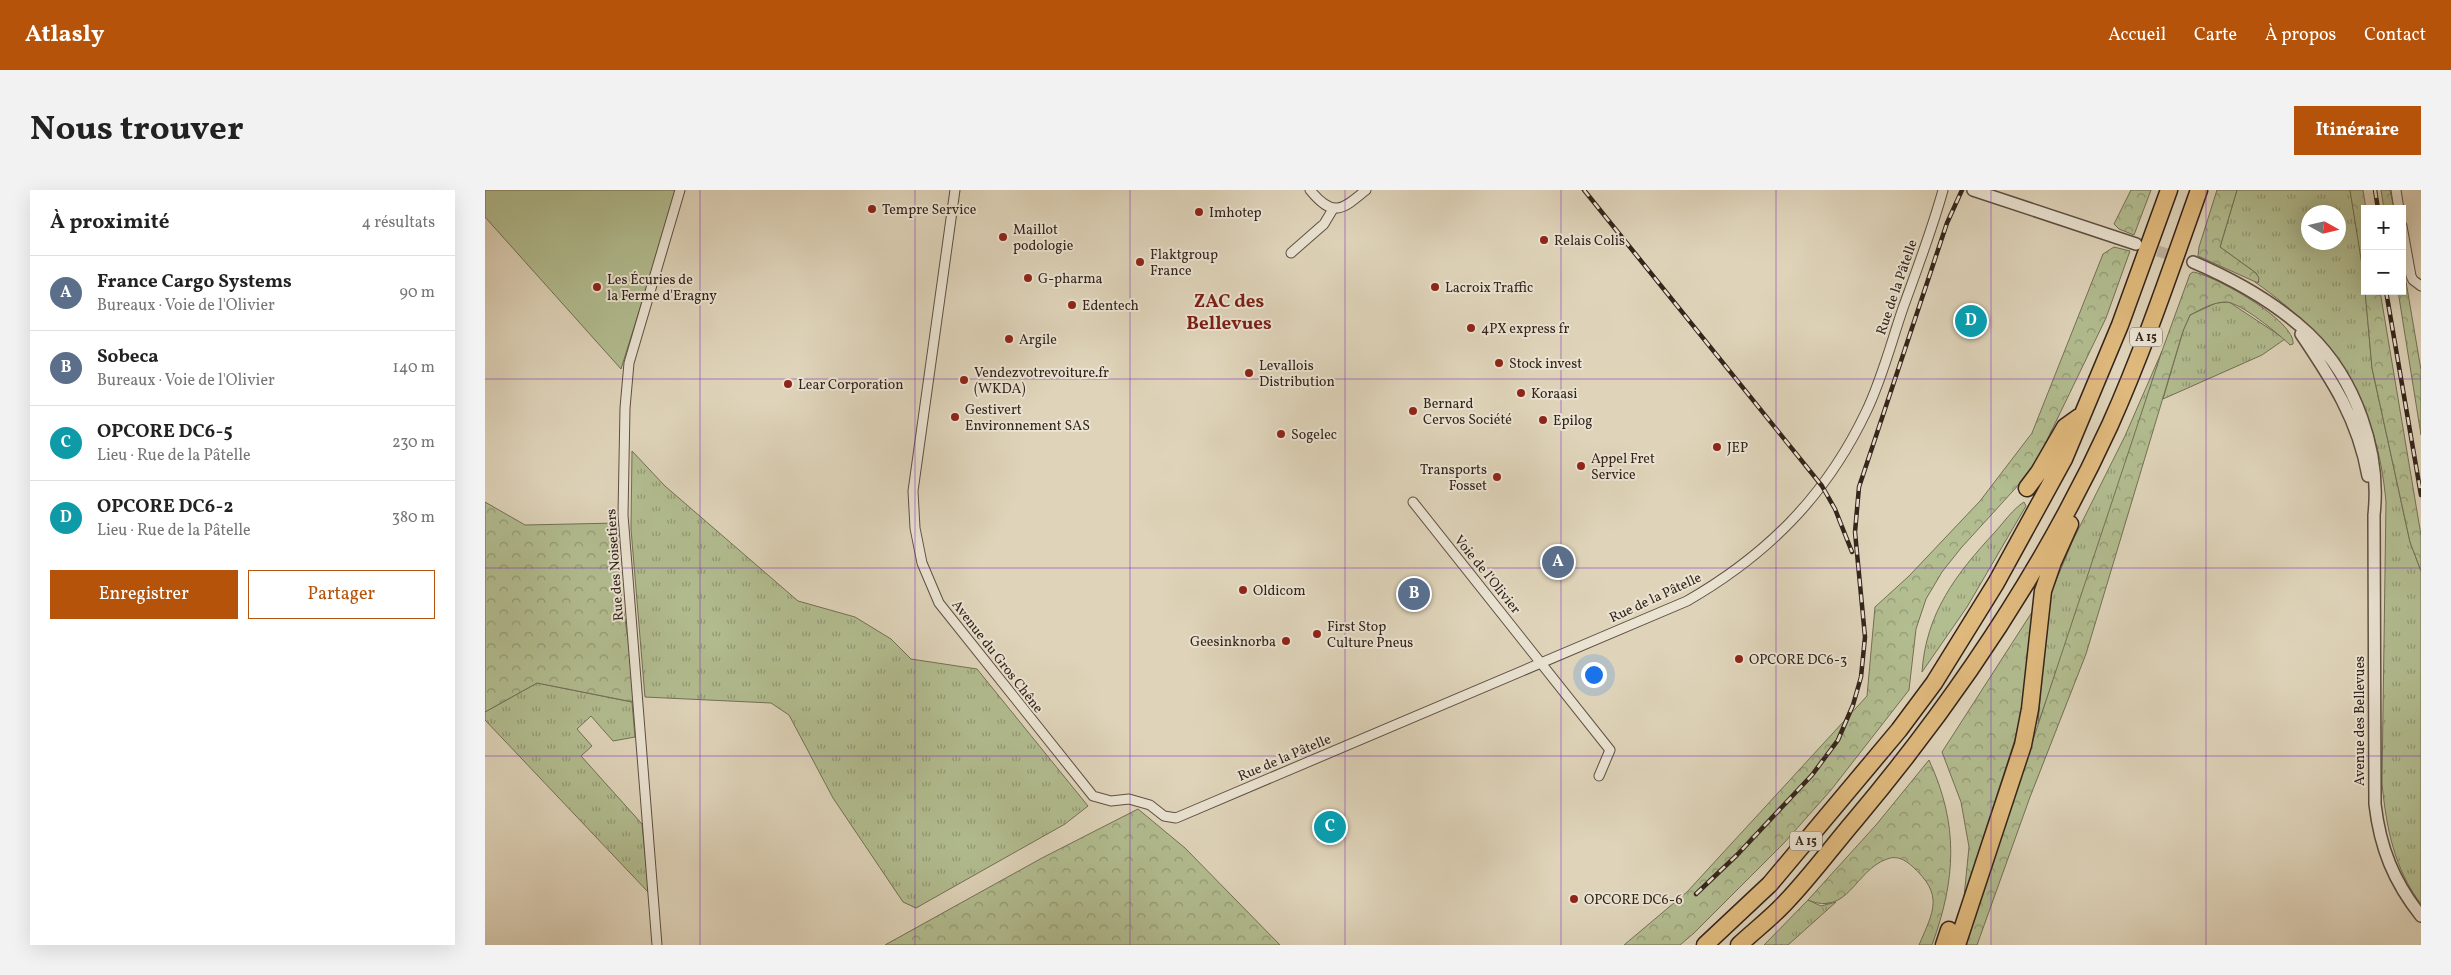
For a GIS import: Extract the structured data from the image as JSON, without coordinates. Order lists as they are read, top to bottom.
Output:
{
  "streets": {
    "highway": ["A 15"],
    "street": [
      "Rue de la Pâtelle",
      "Rue des Noisetiers",
      "Voie de l'Olivier",
      "Avenue du Gros Chêne",
      "Avenue des Bellevues"
    ]
  },
  "crossings": [
    ["Rue de la Pâtelle", "Voie de l'Olivier"],
    ["Rue de la Pâtelle", "Avenue du Gros Chêne"]
  ],
  "districts": ["ZAC des Bellevues"],
  "places": [
    "Tempre Service",
    "Imhotep",
    "Maillot podologie",
    "Relais Colis",
    "Flaktgroup France",
    "G-pharma",
    "Les Écuries de la Ferme d'Eragny",
    "Lacroix Traffic",
    "Edentech",
    "4PX express fr",
    "Argile",
    "Stock invest",
    "Levallois Distribution",
    "Vendezvotrevoiture.fr (WKDA)",
    "Lear Corporation",
    "Koraasi",
    "Bernard Cervos Société",
    "Gestivert Environnement SAS",
    "Epilog",
    "Sogelec",
    "JEP",
    "Appel Fret Service",
    "Transports Fosset",
    "Oldicom",
    "First Stop Culture Pneus",
    "Geesinknorba",
    "OPCORE DC6-3",
    "OPCORE DC6-6"
  ],
  "north": "right",
  "page": {
    "header": "Atlasly",
    "nav": [
      "Accueil",
      "Carte",
      "À propos",
      "Contact"
    ],
    "title": "Nous trouver",
    "buttons": [
      "Itinéraire",
      ["Enregistrer", "Partager"]
    ],
    "heading": ["À proximité", "4 résultats"],
    "map_buttons": ["+", "−"],
    "list": [
      {
        "mark": "A",
        "name": "France Cargo Systems",
        "note": "Bureaux · Voie de l'Olivier",
        "value": "90 m"
      },
      {
        "mark": "B",
        "name": "Sobeca",
        "note": "Bureaux · Voie de l'Olivier",
        "value": "140 m"
      },
      {
        "mark": "C",
        "name": "OPCORE DC6-5",
        "note": "Lieu · Rue de la Pâtelle",
        "value": "230 m"
      },
      {
        "mark": "D",
        "name": "OPCORE DC6-2",
        "note": "Lieu · Rue de la Pâtelle",
        "value": "380 m"
      }
    ],
    "pins": [
      "D",
      "A",
      "B",
      "C"
    ]
  }
}
